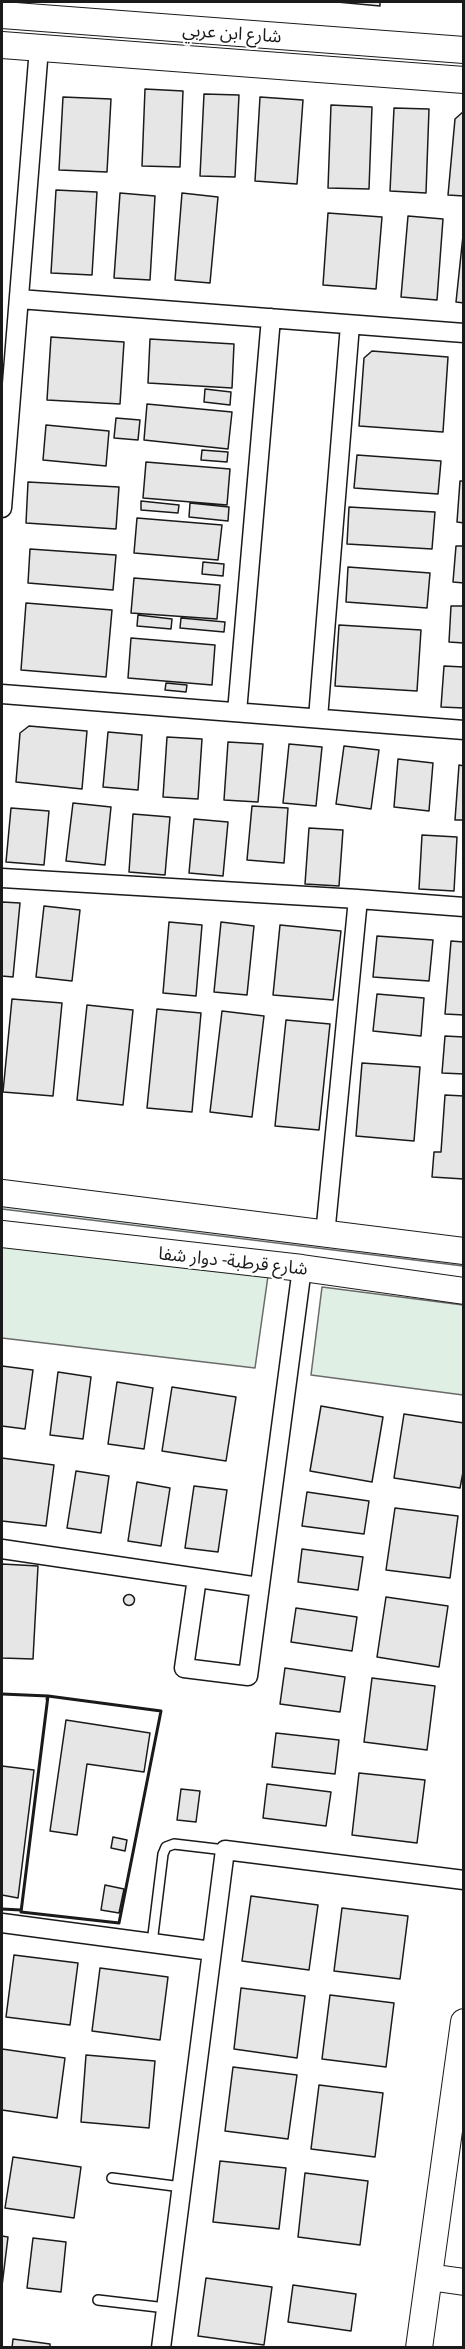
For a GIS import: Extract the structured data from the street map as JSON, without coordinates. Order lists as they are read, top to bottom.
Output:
{
  "streets": {
    "street": ["شارع ابن عربي", "شارع قرطبة- دوار شفا"]
  }
}
